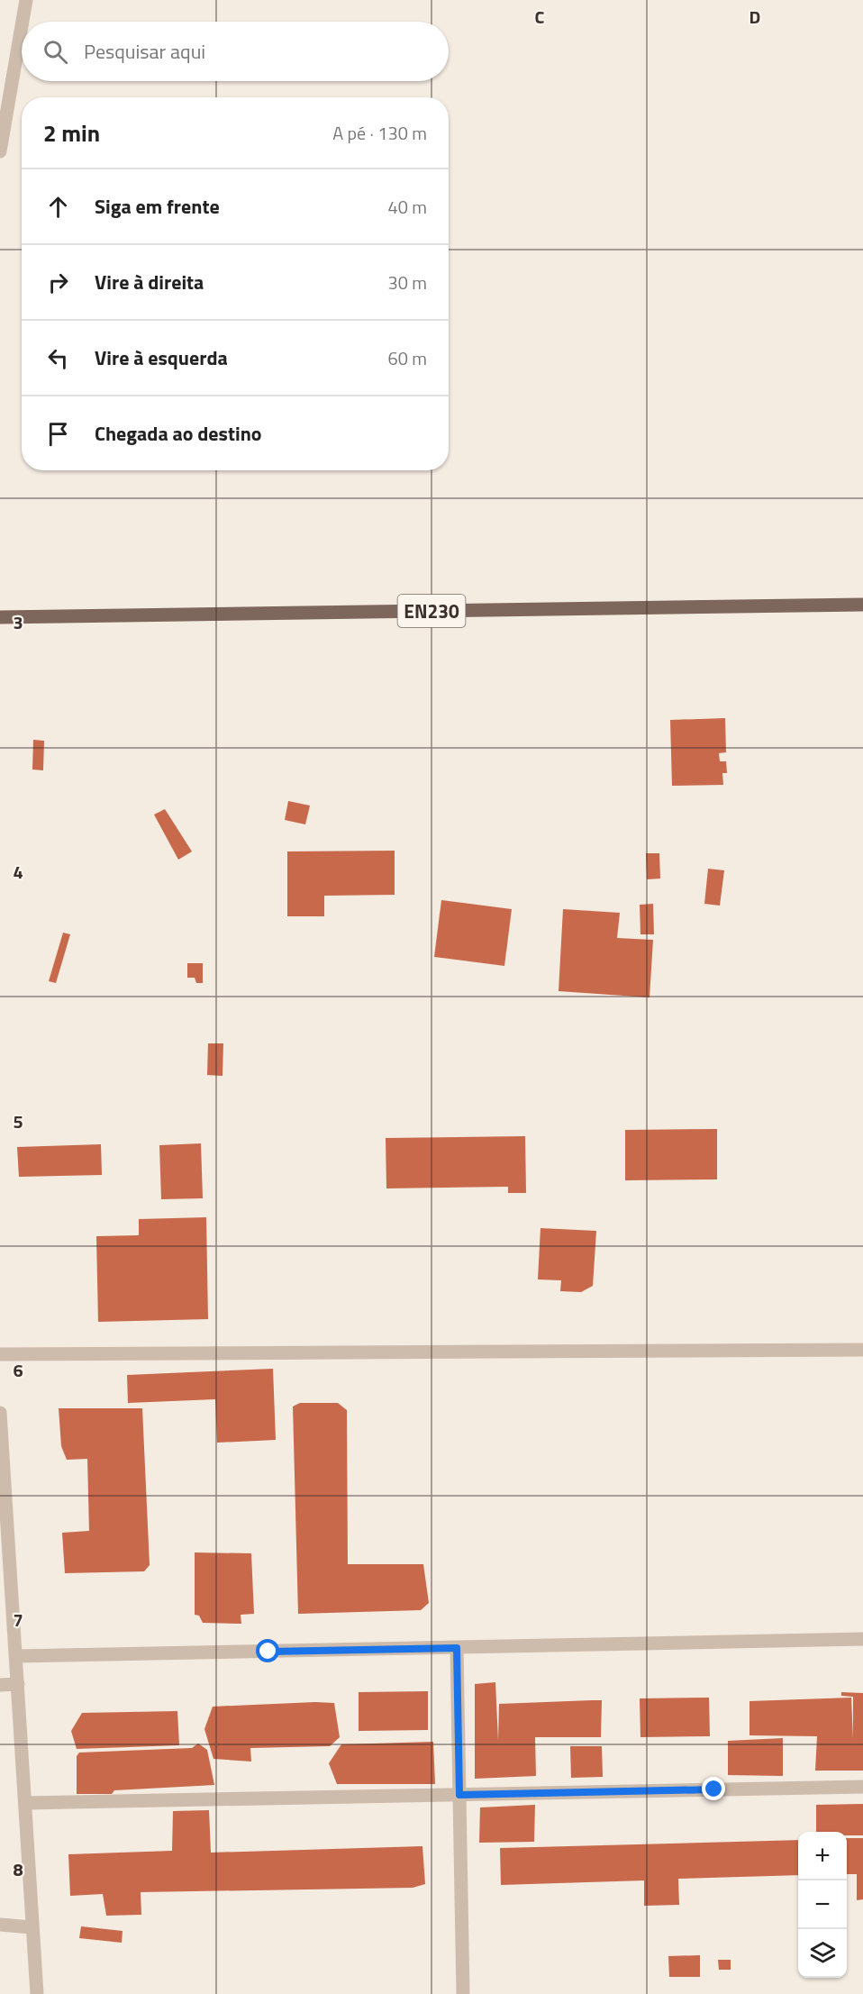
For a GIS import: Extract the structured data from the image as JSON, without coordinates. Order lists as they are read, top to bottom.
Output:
{
  "streets": {
    "main road": ["EN230"]
  },
  "page": {
    "search": "Pesquisar aqui",
    "heading": ["2 min", "A pé · 130 m"],
    "list": [
      ["Siga em frente", "40 m"],
      ["Vire à direita", "30 m"],
      ["Vire à esquerda", "60 m"],
      "Chegada ao destino"
    ],
    "map_buttons": ["+", "−"]
  },
  "grid": {
    "columns": ["C", "D"],
    "rows": [
      "3",
      "4",
      "5",
      "6",
      "7",
      "8"
    ]
  }
}
